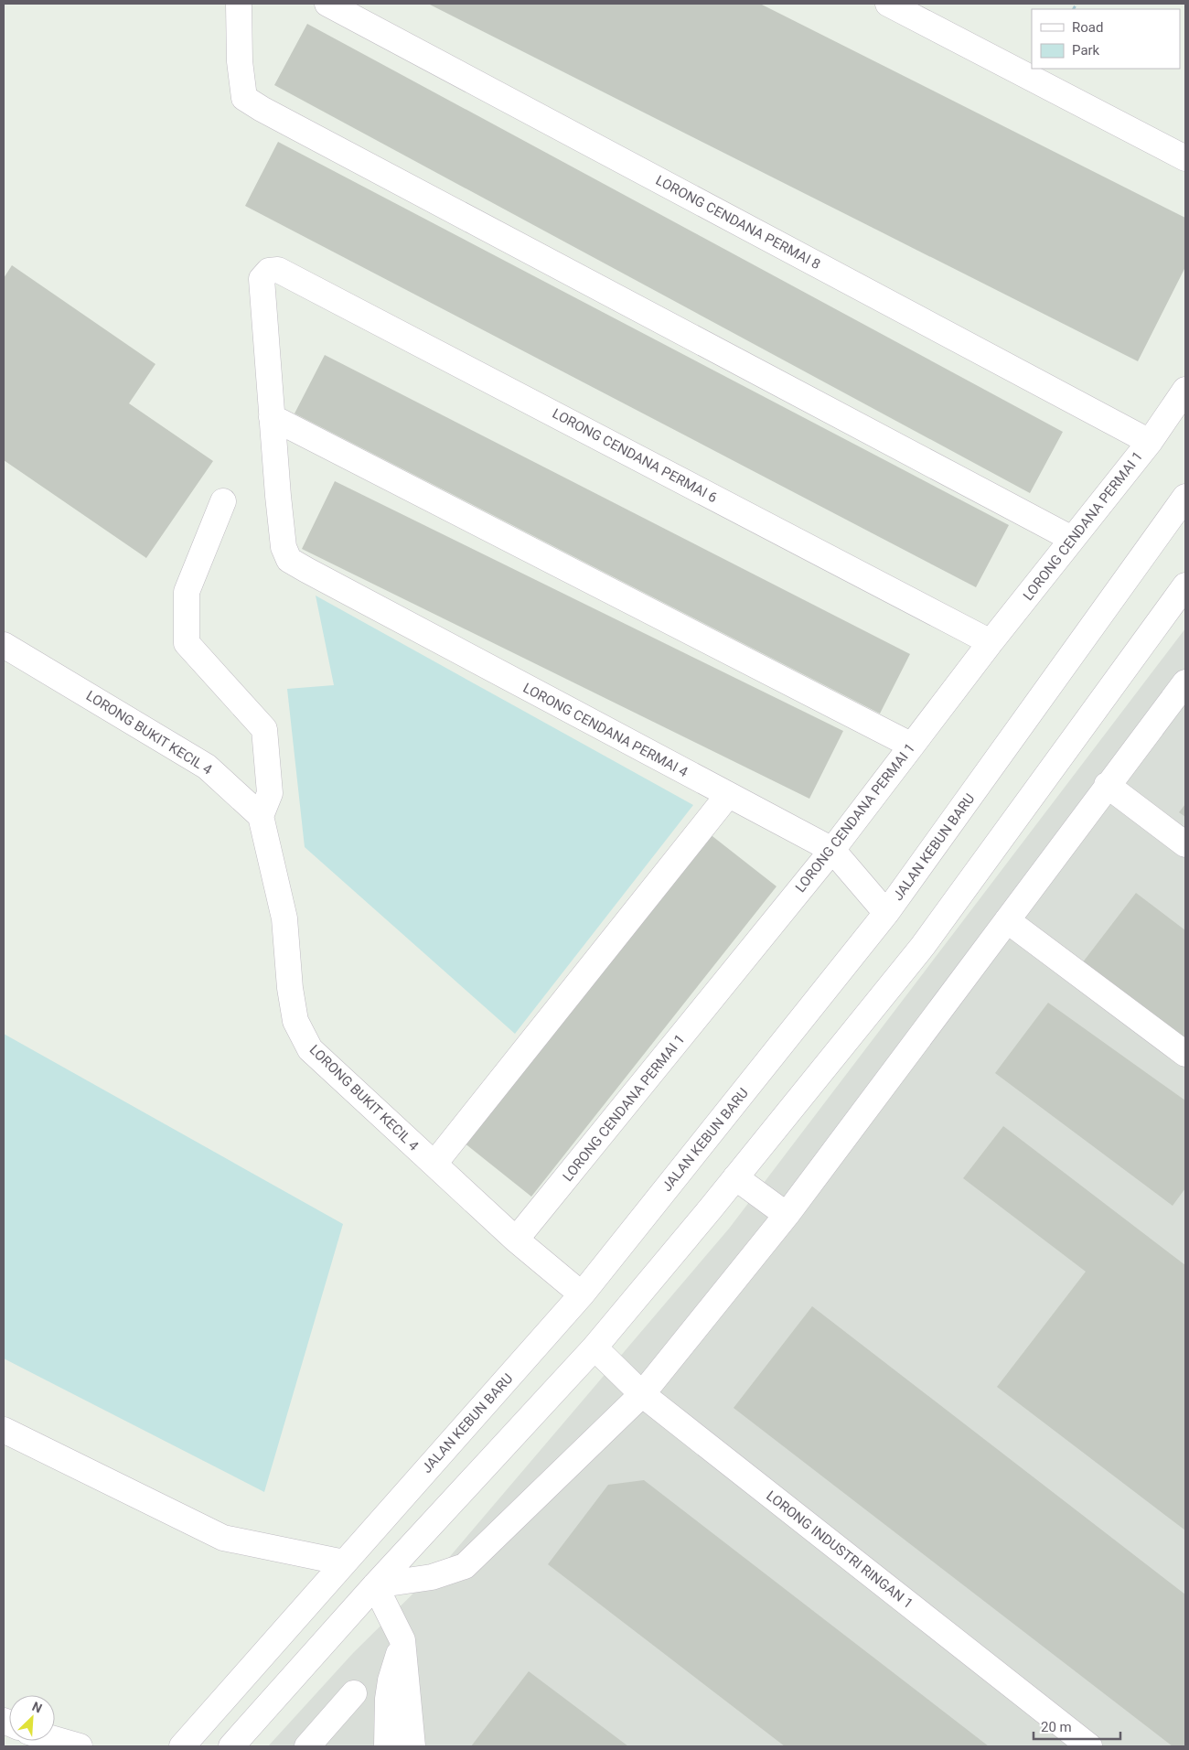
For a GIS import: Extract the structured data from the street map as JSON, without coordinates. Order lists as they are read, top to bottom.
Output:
{
  "streets": {
    "street": [
      "LORONG CENDANA PERMAI 8",
      "LORONG CENDANA PERMAI 6",
      "LORONG CENDANA PERMAI 1",
      "LORONG CENDANA PERMAI 4",
      "LORONG BUKIT KECIL 4",
      "JALAN KEBUN BARU",
      "LORONG INDUSTRI RINGAN 1"
    ]
  },
  "crossings": [
    ["LORONG CENDANA PERMAI 8", "LORONG CENDANA PERMAI 1"],
    ["LORONG CENDANA PERMAI 6", "LORONG CENDANA PERMAI 1"],
    ["LORONG CENDANA PERMAI 6", "LORONG CENDANA PERMAI 4"],
    ["LORONG CENDANA PERMAI 1", "LORONG CENDANA PERMAI 4"],
    ["LORONG CENDANA PERMAI 1", "LORONG BUKIT KECIL 4"],
    ["LORONG CENDANA PERMAI 4", "JALAN KEBUN BARU"],
    ["LORONG BUKIT KECIL 4", "JALAN KEBUN BARU"]
  ],
  "legend": ["Road", "Park"],
  "scale_bar": "20 m",
  "north": "top right"
}
